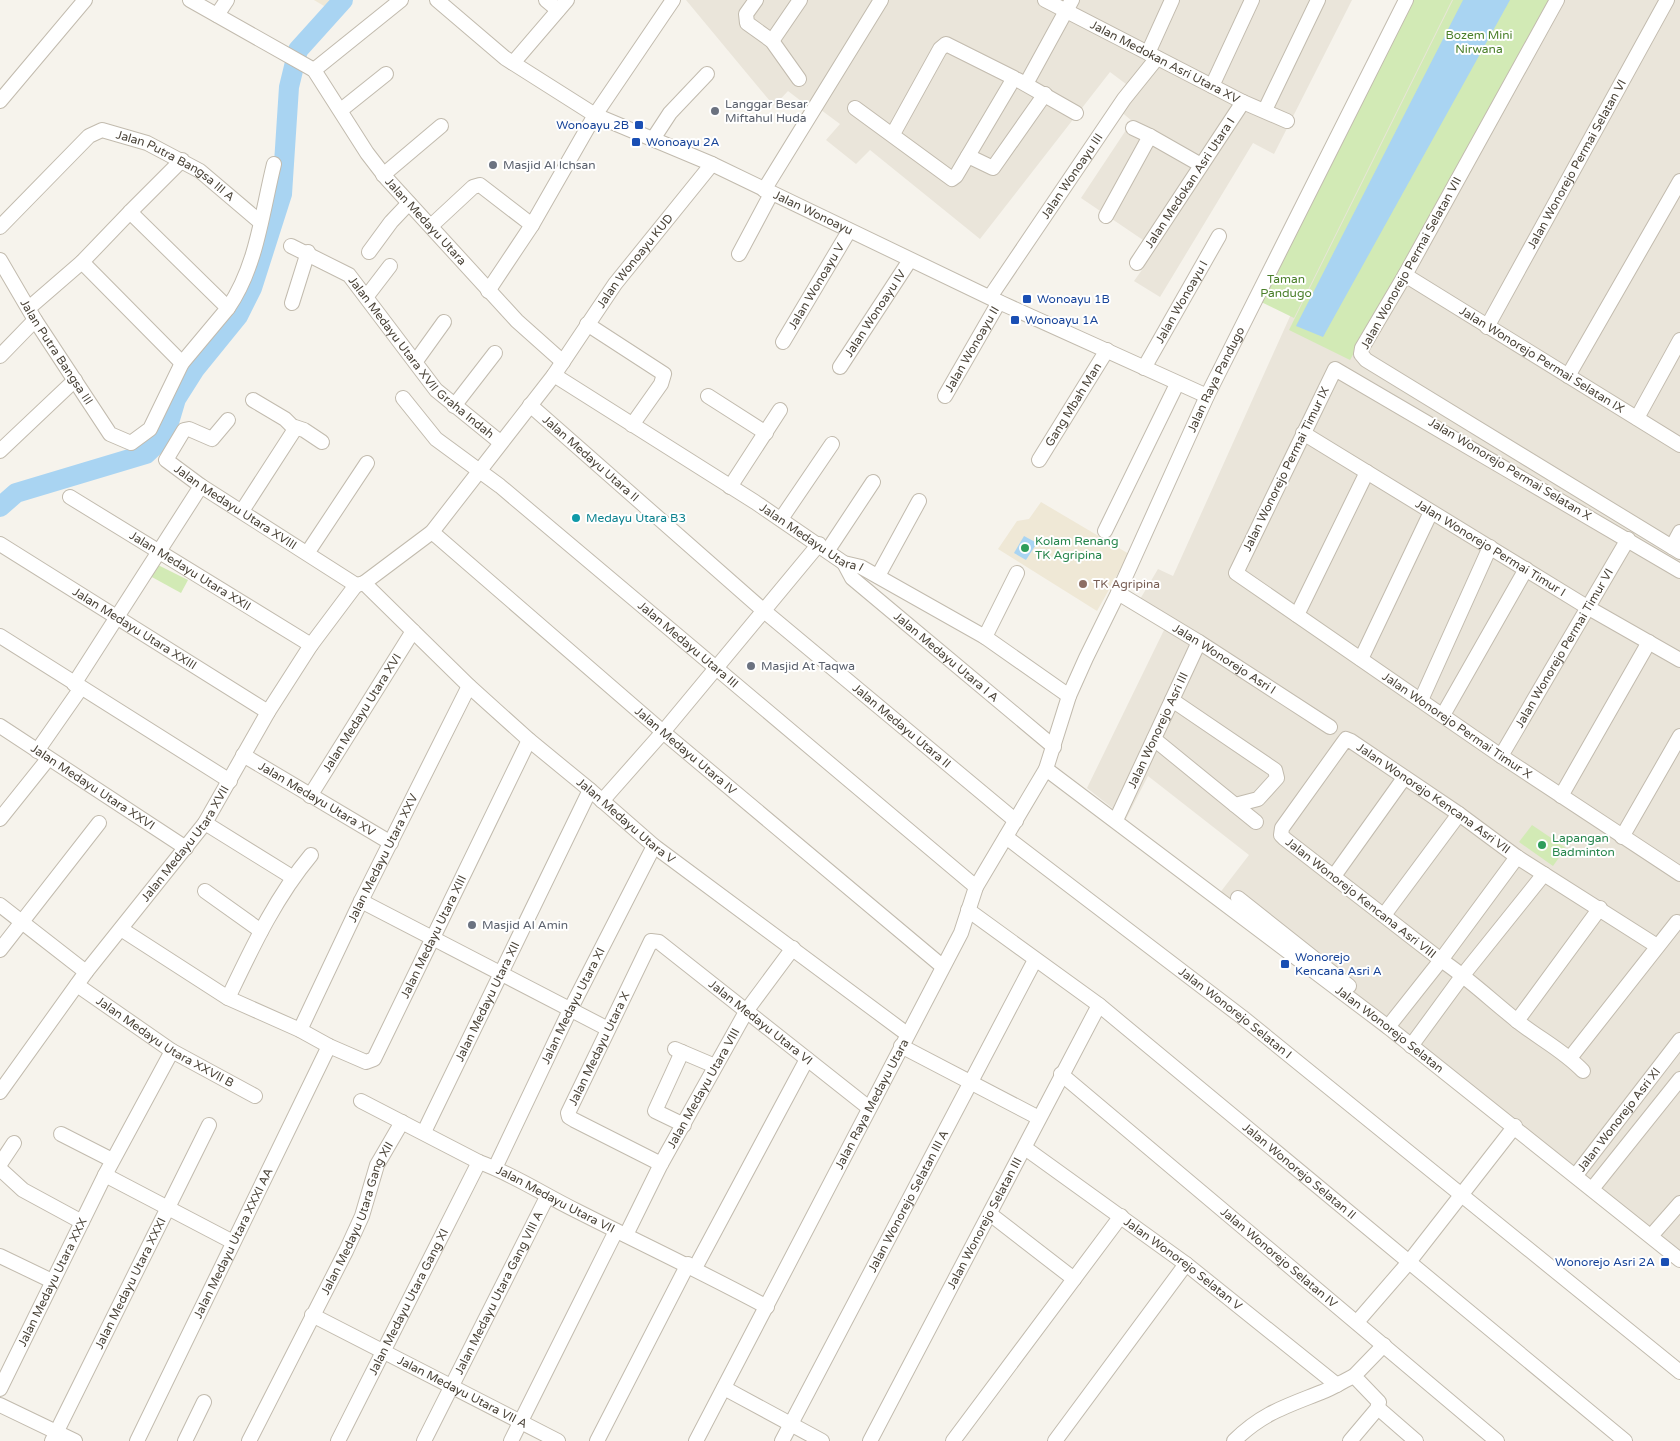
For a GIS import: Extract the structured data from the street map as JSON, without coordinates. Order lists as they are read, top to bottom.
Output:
{
  "streets": {
    "street": [
      "Jalan Medokan Asri Utara XV",
      "Jalan Wonorejo Permai Selatan VI",
      "Jalan Putra Bangsa III A",
      "Jalan Wonoayu III",
      "Jalan Medokan Asri Utara I",
      "Jalan Wonoayu",
      "Jalan Medayu Utara",
      "Jalan Wonoayu KUD",
      "Jalan Wonorejo Permai Selatan VII",
      "Jalan Wonoayu V",
      "Jalan Wonoayu I",
      "Jalan Wonoayu IV",
      "Jalan Wonoayu II",
      "Jalan Putra Bangsa III",
      "Jalan Medayu Utara XVII Graha Indah",
      "Jalan Wonorejo Permai Selatan IX",
      "Jalan Raya Pandugo",
      "Gang Mbah Man",
      "Jalan Medayu Utara II",
      "Jalan Wonorejo Permai Timur IX",
      "Jalan Wonorejo Permai Selatan X",
      "Jalan Medayu Utara XVIII",
      "Jalan Medayu Utara I",
      "Jalan Wonorejo Permai Timur I",
      "Jalan Medayu Utara XXII",
      "Jalan Medayu Utara XXIII",
      "Jalan Medayu Utara III",
      "Jalan Wonorejo Permai Timur VI",
      "Jalan Medayu Utara I A",
      "Jalan Wonorejo Asri I",
      "Jalan Medayu Utara XVI",
      "Jalan Wonorejo Permai Timur X",
      "Jalan Wonorejo Asri III",
      "Jalan Medayu Utara IV",
      "Jalan Medayu Utara XXVI",
      "Jalan Medayu Utara XV",
      "Jalan Wonorejo Kencana Asri VII",
      "Jalan Medayu Utara V",
      "Jalan Medayu Utara XVII",
      "Jalan Medayu Utara XXV",
      "Jalan Wonorejo Kencana Asri VIII",
      "Jalan Medayu Utara XIII",
      "Jalan Medayu Utara XII",
      "Jalan Medayu Utara XI",
      "Jalan Wonorejo Selatan I",
      "Jalan Medayu Utara VI",
      "Jalan Wonorejo Selatan",
      "Jalan Medayu Utara XXVII B",
      "Jalan Medayu Utara X",
      "Jalan Medayu Utara VIII",
      "Jalan Raya Medayu Utara",
      "Jalan Wonorejo Asri XI",
      "Jalan Wonorejo Selatan II",
      "Jalan Medayu Utara VII",
      "Jalan Wonorejo Selatan III A",
      "Jalan Medayu Utara Gang XII",
      "Jalan Wonorejo Selatan III",
      "Jalan Medayu Utara XXXI AA",
      "Jalan Wonorejo Selatan IV",
      "Jalan Wonorejo Selatan V",
      "Jalan Medayu Utara XXX",
      "Jalan Medayu Utara XXXI",
      "Jalan Medayu Utara Gang VIII A",
      "Jalan Medayu Utara Gang XI",
      "Jalan Medayu Utara VII A"
    ]
  },
  "crossings": [
    ["Jalan Medokan Asri Utara XV", "Jalan Wonoayu III"],
    ["Jalan Medokan Asri Utara XV", "Jalan Medokan Asri Utara I"],
    ["Jalan Wonorejo Permai Selatan VI", "Jalan Wonorejo Permai Selatan IX"],
    ["Jalan Wonoayu III", "Jalan Wonoayu"],
    ["Jalan Wonoayu III", "Jalan Wonoayu II"],
    ["Jalan Wonoayu", "Jalan Wonoayu KUD"],
    ["Jalan Wonoayu", "Jalan Wonoayu V"],
    ["Jalan Wonoayu", "Jalan Wonoayu I"],
    ["Jalan Wonoayu", "Jalan Wonoayu IV"],
    ["Jalan Wonoayu", "Jalan Wonoayu II"],
    ["Jalan Wonoayu", "Jalan Raya Pandugo"],
    ["Jalan Wonoayu", "Gang Mbah Man"],
    ["Jalan Medayu Utara", "Jalan Wonoayu KUD"],
    ["Jalan Wonorejo Permai Selatan VII", "Jalan Wonorejo Permai Selatan IX"],
    ["Jalan Raya Pandugo", "Jalan Medayu Utara I"],
    ["Jalan Raya Pandugo", "Jalan Medayu Utara I A"],
    ["Jalan Raya Pandugo", "Jalan Wonorejo Asri I"],
    ["Jalan Raya Pandugo", "Jalan Wonorejo Selatan"],
    ["Jalan Raya Pandugo", "Jalan Raya Medayu Utara"],
    ["Jalan Medayu Utara II", "Jalan Raya Medayu Utara"],
    ["Jalan Wonorejo Permai Timur IX", "Jalan Wonorejo Permai Selatan X"],
    ["Jalan Wonorejo Permai Timur IX", "Jalan Wonorejo Permai Timur I"],
    ["Jalan Wonorejo Permai Timur IX", "Jalan Wonorejo Permai Timur X"],
    ["Jalan Wonorejo Permai Selatan X", "Jalan Wonorejo Permai Timur VI"],
    ["Jalan Medayu Utara XVIII", "Jalan Medayu Utara V"],
    ["Jalan Medayu Utara XVIII", "Jalan Medayu Utara XVII"],
    ["Jalan Medayu Utara I", "Jalan Medayu Utara I A"],
    ["Jalan Wonorejo Permai Timur I", "Jalan Wonorejo Permai Timur VI"],
    ["Jalan Medayu Utara XXII", "Jalan Medayu Utara XVII"],
    ["Jalan Medayu Utara XXIII", "Jalan Medayu Utara XVII"],
    ["Jalan Medayu Utara III", "Jalan Raya Medayu Utara"],
    ["Jalan Wonorejo Permai Timur VI", "Jalan Wonorejo Permai Timur X"],
    ["Jalan Wonorejo Asri I", "Jalan Wonorejo Asri III"],
    ["Jalan Medayu Utara XVI", "Jalan Medayu Utara XV"],
    ["Jalan Medayu Utara XVI", "Jalan Medayu Utara V"],
    ["Jalan Wonorejo Asri III", "Jalan Wonorejo Selatan"],
    ["Jalan Medayu Utara IV", "Jalan Raya Medayu Utara"],
    ["Jalan Medayu Utara XXVI", "Jalan Medayu Utara XVII"],
    ["Jalan Medayu Utara XV", "Jalan Medayu Utara XVII"],
    ["Jalan Medayu Utara XV", "Jalan Medayu Utara XXV"],
    ["Jalan Wonorejo Kencana Asri VII", "Jalan Wonorejo Kencana Asri VIII"],
    ["Jalan Medayu Utara V", "Jalan Medayu Utara XVII"],
    ["Jalan Medayu Utara V", "Jalan Medayu Utara XXV"],
    ["Jalan Medayu Utara V", "Jalan Medayu Utara XIII"],
    ["Jalan Medayu Utara V", "Jalan Medayu Utara XII"],
    ["Jalan Medayu Utara V", "Jalan Medayu Utara XI"],
    ["Jalan Medayu Utara V", "Jalan Medayu Utara VIII"],
    ["Jalan Medayu Utara V", "Jalan Raya Medayu Utara"],
    ["Jalan Medayu Utara V", "Jalan Wonorejo Selatan III A"],
    ["Jalan Medayu Utara V", "Jalan Wonorejo Selatan III"],
    ["Jalan Medayu Utara XVII", "Jalan Medayu Utara XIII"],
    ["Jalan Medayu Utara XVII", "Jalan Medayu Utara XXVII B"],
    ["Jalan Medayu Utara XXV", "Jalan Medayu Utara XIII"],
    ["Jalan Medayu Utara XIII", "Jalan Medayu Utara XXXI AA"],
    ["Jalan Medayu Utara XII", "Jalan Medayu Utara VII"],
    ["Jalan Medayu Utara XI", "Jalan Medayu Utara VII"],
    ["Jalan Wonorejo Selatan I", "Jalan Raya Medayu Utara"],
    ["Jalan Medayu Utara VI", "Jalan Medayu Utara X"],
    ["Jalan Medayu Utara VI", "Jalan Medayu Utara VIII"],
    ["Jalan Medayu Utara VI", "Jalan Raya Medayu Utara"],
    ["Jalan Wonorejo Selatan", "Jalan Raya Medayu Utara"],
    ["Jalan Wonorejo Selatan", "Jalan Wonorejo Asri XI"],
    ["Jalan Medayu Utara XXVII B", "Jalan Medayu Utara XXX"],
    ["Jalan Medayu Utara X", "Jalan Medayu Utara VIII"],
    ["Jalan Medayu Utara VIII", "Jalan Medayu Utara VII"],
    ["Jalan Medayu Utara VIII", "Jalan Medayu Utara VII A"],
    ["Jalan Raya Medayu Utara", "Jalan Wonorejo Selatan II"],
    ["Jalan Raya Medayu Utara", "Jalan Medayu Utara VII"],
    ["Jalan Wonorejo Selatan II", "Jalan Wonorejo Selatan III A"],
    ["Jalan Wonorejo Selatan II", "Jalan Wonorejo Selatan III"],
    ["Jalan Medayu Utara VII", "Jalan Medayu Utara Gang XII"],
    ["Jalan Medayu Utara VII", "Jalan Medayu Utara Gang VIII A"],
    ["Jalan Medayu Utara VII", "Jalan Medayu Utara Gang XI"],
    ["Jalan Medayu Utara Gang XII", "Jalan Medayu Utara VII A"],
    ["Jalan Wonorejo Selatan III", "Jalan Wonorejo Selatan IV"],
    ["Jalan Wonorejo Selatan III", "Jalan Wonorejo Selatan V"],
    ["Jalan Medayu Utara Gang VIII A", "Jalan Medayu Utara VII A"],
    ["Jalan Medayu Utara Gang XI", "Jalan Medayu Utara VII A"]
  ],
  "parks": ["Bozem Mini Nirwana", "Taman Pandugo"],
  "places": {
    "other": [
      "Langgar Besar Miftahul Huda",
      "Masjid Al Ichsan",
      "Medayu Utara B3",
      "Kolam Renang TK Agripina",
      "TK Agripina",
      "Masjid At Taqwa",
      "Lapangan Badminton",
      "Masjid Al Amin"
    ],
    "transit": [
      "Wonoayu 2B",
      "Wonoayu 2A",
      "Wonoayu 1B",
      "Wonoayu 1A",
      "Wonorejo Kencana Asri A",
      "Wonorejo Asri 2A"
    ]
  }
}
